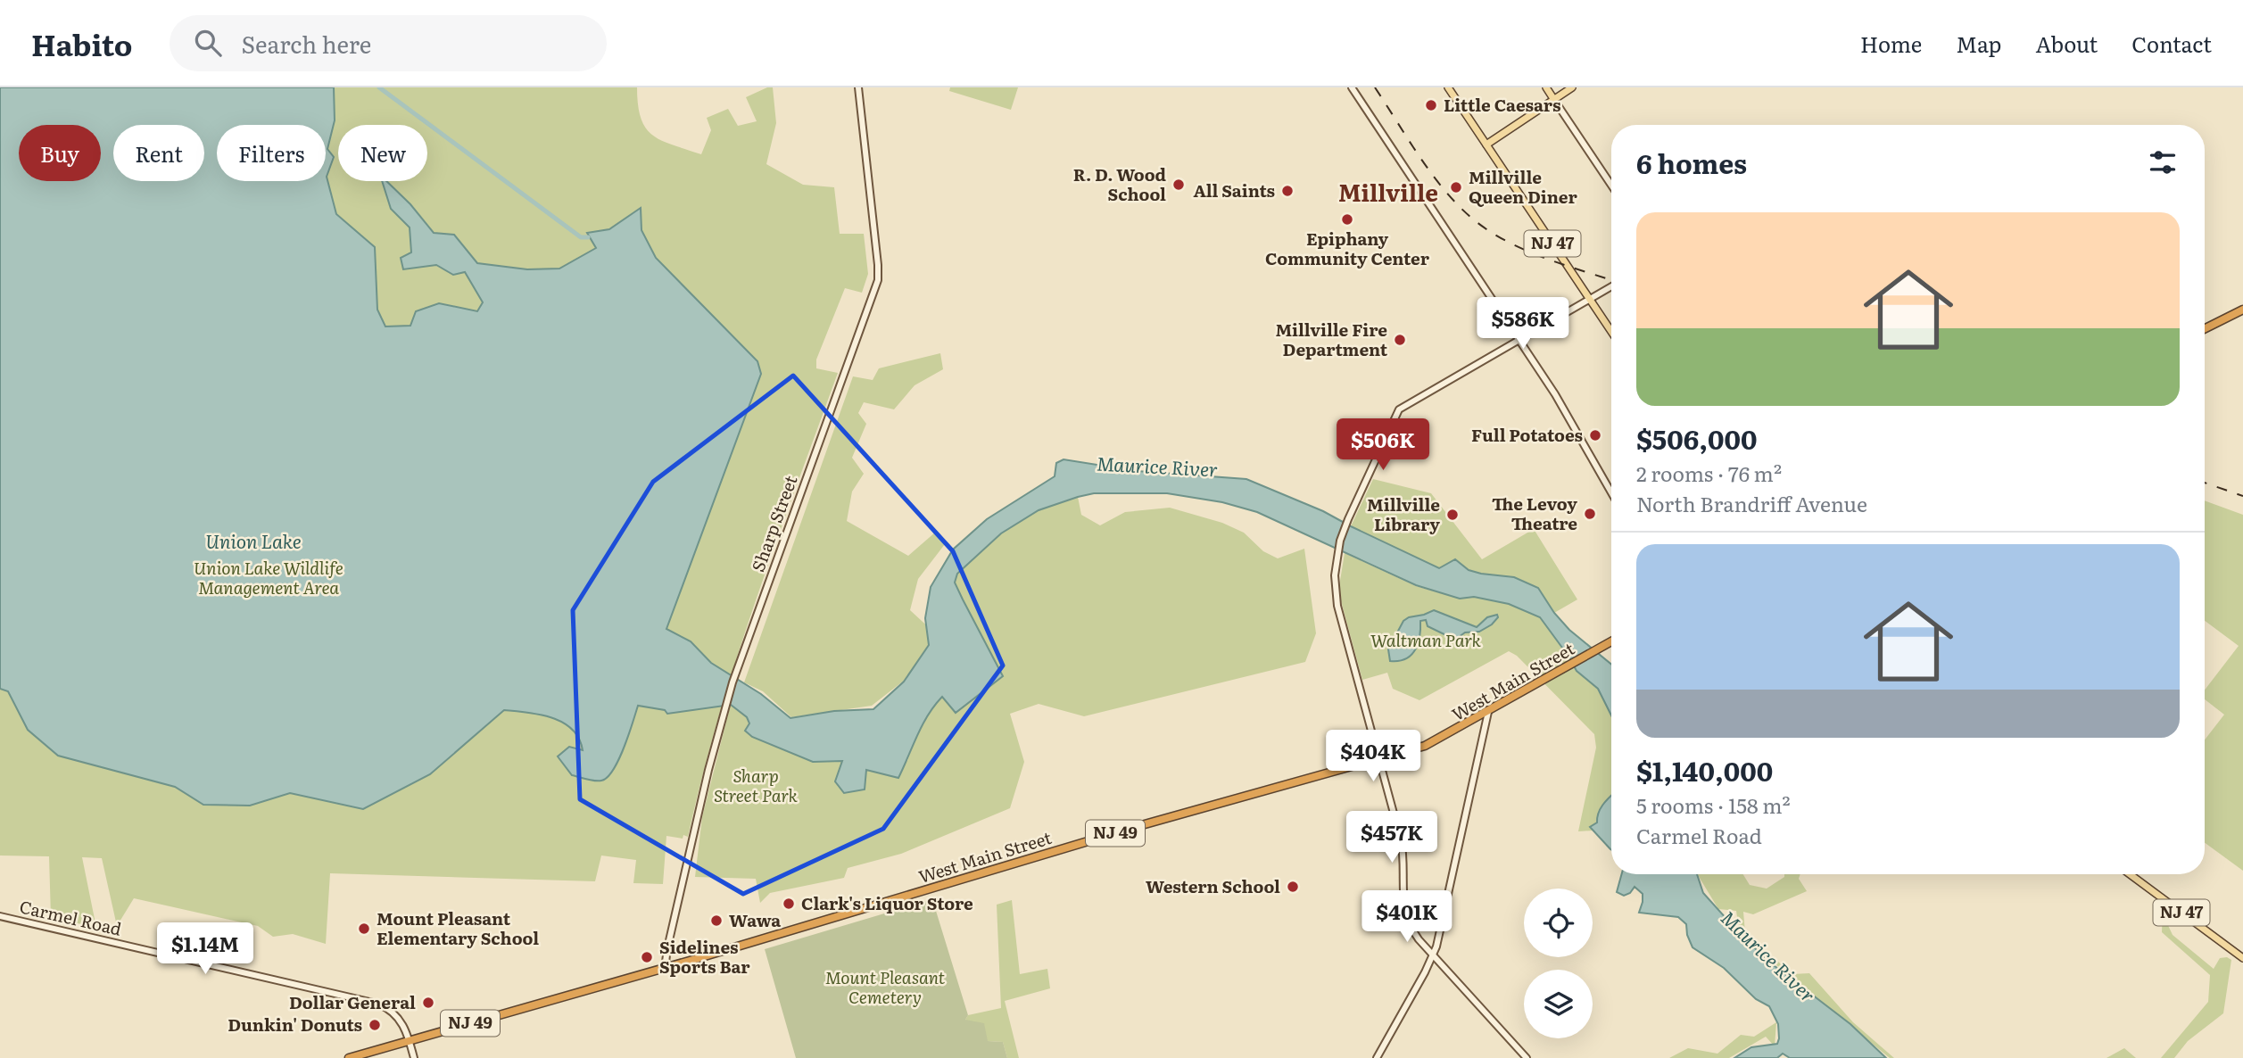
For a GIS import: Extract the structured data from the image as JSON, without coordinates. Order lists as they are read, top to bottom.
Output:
{
  "streets": {
    "highway": ["West Main Street", "NJ 49"],
    "main road": ["NJ 47"],
    "street": ["Sharp Street", "Carmel Road"]
  },
  "crossings": [
    ["Sharp Street", "West Main Street"],
    ["West Main Street", "Carmel Road"]
  ],
  "districts": ["Millville"],
  "water": ["Maurice River", "Union Lake"],
  "parks": [
    "Union Lake Wildlife Management Area",
    "Waltman Park",
    "Sharp Street Park",
    "Mount Pleasant Cemetery"
  ],
  "places": [
    "Little Caesars",
    "R. D. Wood School",
    "Millville Queen Diner",
    "All Saints",
    "Epiphany Community Center",
    "Millville Fire Department",
    "Full Potatoes",
    "The Levoy Theatre",
    "Millville Library",
    "Western School",
    "Clark's Liquor Store",
    "Wawa",
    "Mount Pleasant Elementary School",
    "Sidelines Sports Bar",
    "Dollar General",
    "Dunkin' Donuts"
  ],
  "page": {
    "header": "Habito",
    "search": "Search here",
    "nav": [
      "Home",
      "Map",
      "About",
      "Contact"
    ],
    "chip": [
      "Buy",
      "Rent",
      "Filters",
      "New"
    ],
    "heading": "6 homes",
    "list": [
      {
        "name": "$506,000",
        "note": "2 rooms · 76 m² · North Brandriff Avenue"
      },
      {
        "name": "$1,140,000",
        "note": "5 rooms · 158 m² · Carmel Road"
      }
    ],
    "price": [
      "$586K",
      "$506K",
      "$404K",
      "$457K",
      "$401K",
      "$1.14M"
    ]
  }
}
